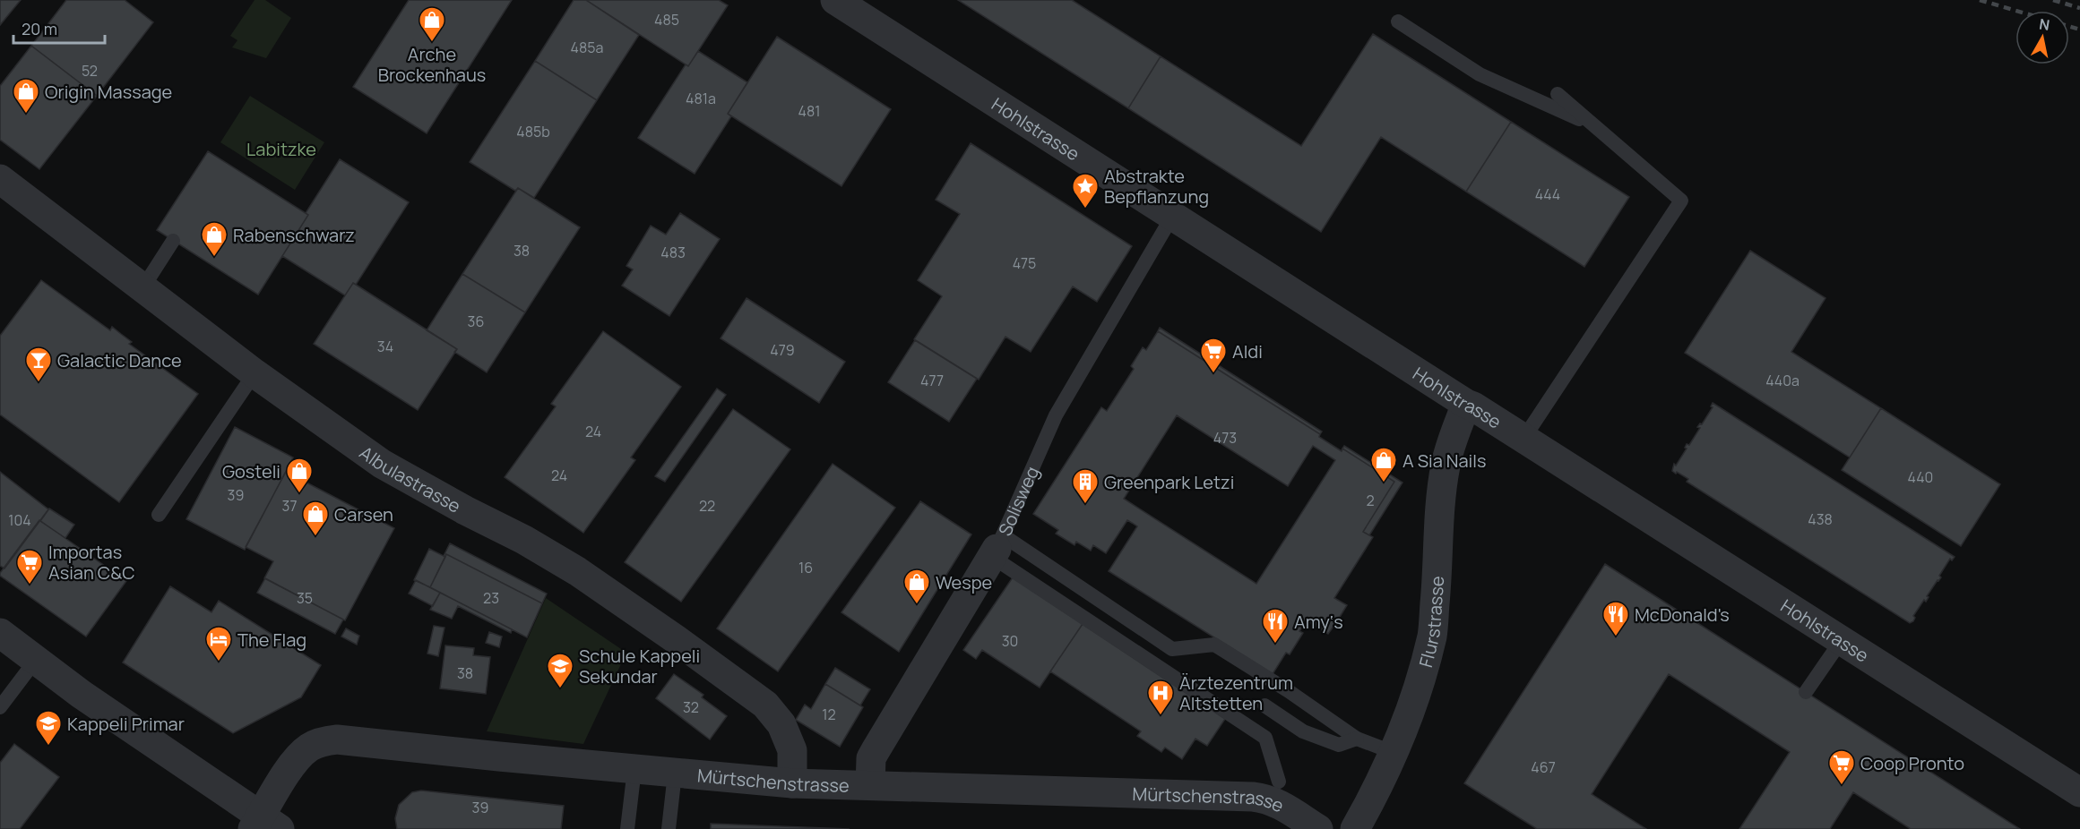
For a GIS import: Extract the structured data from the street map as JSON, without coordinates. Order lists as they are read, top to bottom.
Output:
{
  "streets": {
    "street": [
      "Hohlstrasse",
      "Albulastrasse",
      "Solisweg",
      "Flurstrasse",
      "Mürtschenstrasse"
    ]
  },
  "crossings": [
    ["Hohlstrasse", "Solisweg"],
    ["Hohlstrasse", "Flurstrasse"],
    ["Albulastrasse", "Mürtschenstrasse"],
    ["Solisweg", "Mürtschenstrasse"]
  ],
  "parks": ["Labitzke"],
  "places": {
    "shop": [
      "Arche Brockenhaus",
      "Origin Massage",
      "Rabenschwarz",
      "A Sia Nails",
      "Gosteli",
      "Carsen",
      "Wespe"
    ],
    "place": ["Abstrakte Bepflanzung"],
    "supermarket": ["Aldi", "Importas Asian C&C", "Coop Pronto"],
    "bar": ["Galactic Dance"],
    "building": ["Greenpark Letzi"],
    "restaurant": ["McDonald's", "Amy‘s"],
    "hotel": ["The Flag"],
    "school or university": ["Schule Kappeli Sekundar", "Kappeli Primar"],
    "hospital": ["Ärztezentrum Altstetten"]
  },
  "house_numbers": [
    "485",
    "485a",
    "52",
    "481a",
    "481",
    "485b",
    "444",
    "38",
    "483",
    "475",
    "36",
    "34",
    "479",
    "477",
    "440a",
    "24",
    "473",
    "24",
    "440",
    "39",
    "2",
    "37",
    "22",
    "438",
    "104",
    "16",
    "35",
    "23",
    "30",
    "38",
    "32",
    "12",
    "467",
    "39"
  ],
  "scale_bar": "20 m",
  "north": "top"
}
